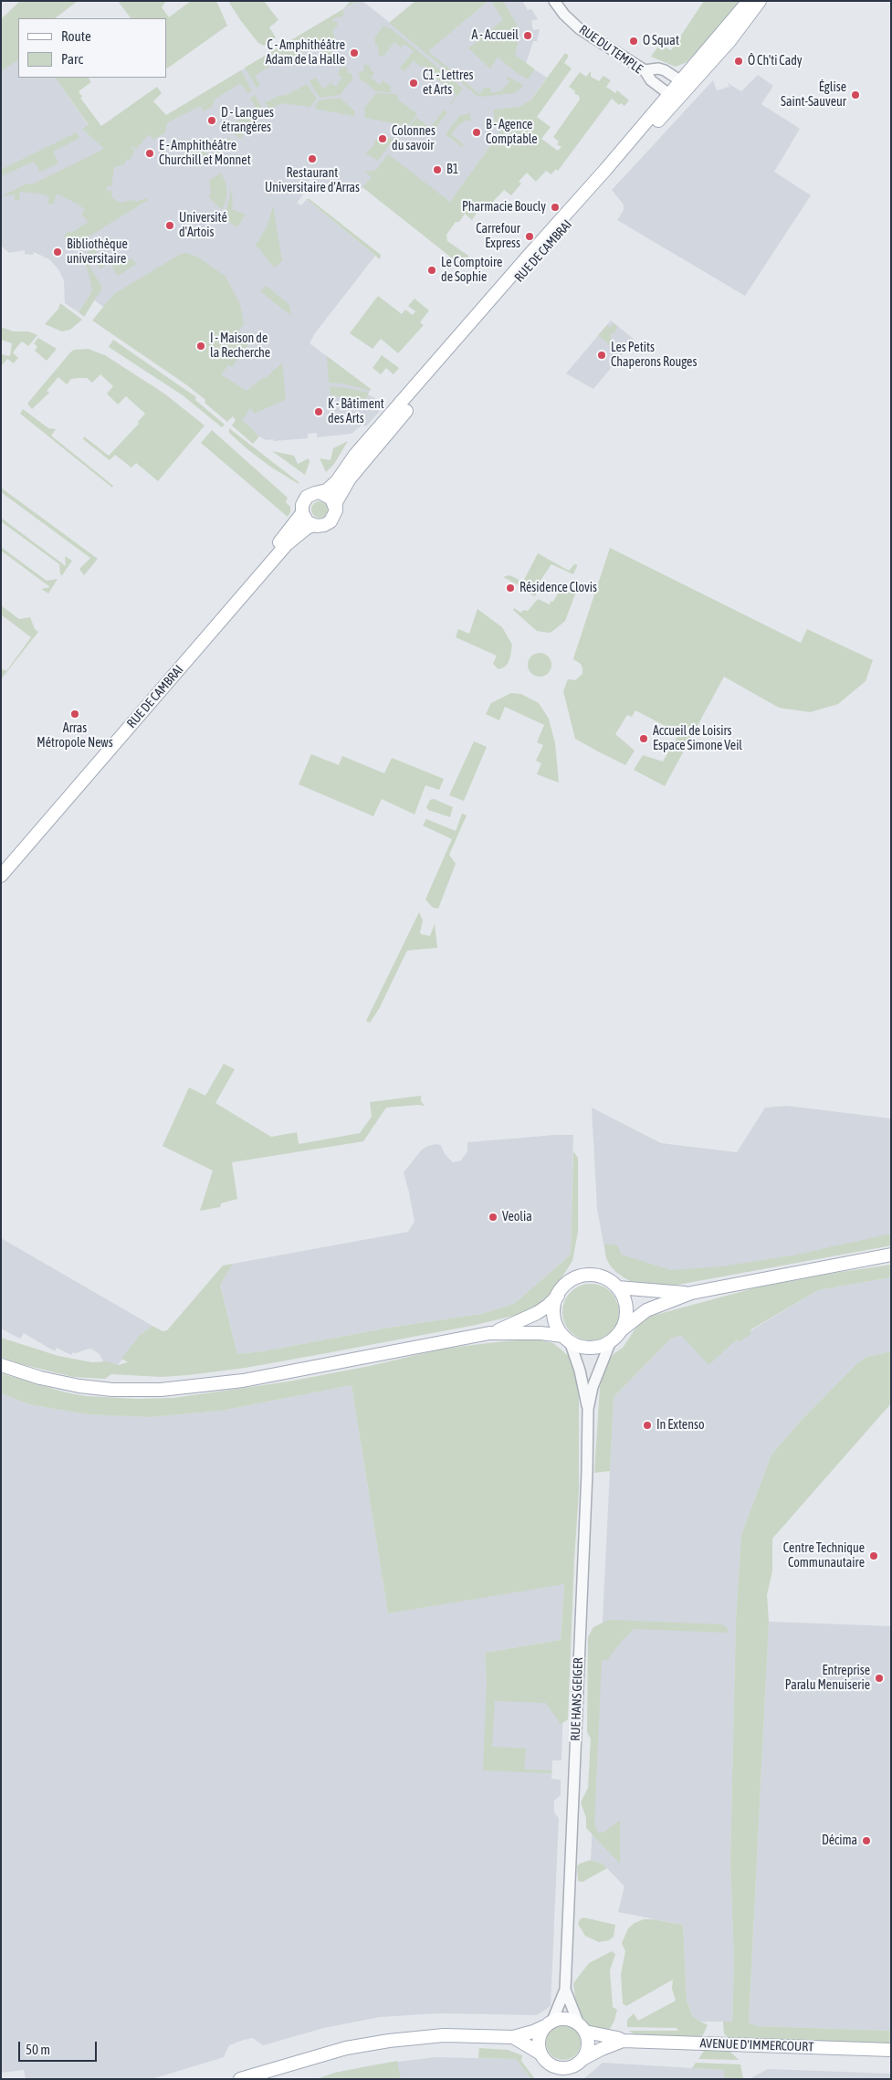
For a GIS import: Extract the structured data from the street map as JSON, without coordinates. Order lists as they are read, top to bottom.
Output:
{
  "streets": {
    "main road": ["RUE DE CAMBRAI", "AVENUE D'IMMERCOURT"],
    "street": ["RUE DU TEMPLE", "RUE HANS GEIGER"]
  },
  "crossings": [
    ["RUE DU TEMPLE", "RUE DE CAMBRAI"],
    ["RUE HANS GEIGER", "AVENUE D'IMMERCOURT"]
  ],
  "places": [
    "A - Accueil",
    "O Squat",
    "C - Amphithéâtre Adam de la Halle",
    "Ô Ch'ti Cady",
    "C1 - Lettres et Arts",
    "Église Saint-Sauveur",
    "D - Langues étrangères",
    "B - Agence Comptable",
    "Colonnes du savoir",
    "E - Amphithéâtre Churchill et Monnet",
    "Restaurant Universitaire d'Arras",
    "B1",
    "Pharmacie Boucly",
    "Université d'Artois",
    "Carrefour Express",
    "Bibliothèque universitaire",
    "Le Comptoire de Sophie",
    "I - Maison de la Recherche",
    "Les Petits Chaperons Rouges",
    "K - Bâtiment des Arts",
    "Résidence Clovis",
    "Arras Métropole News",
    "Accueil de Loisirs Espace Simone Veil",
    "Veolia",
    "In Extenso",
    "Centre Technique Communautaire",
    "Entreprise Paralu Menuiserie",
    "Décima"
  ],
  "legend": ["Route", "Parc"],
  "scale_bar": "50 m"
}
